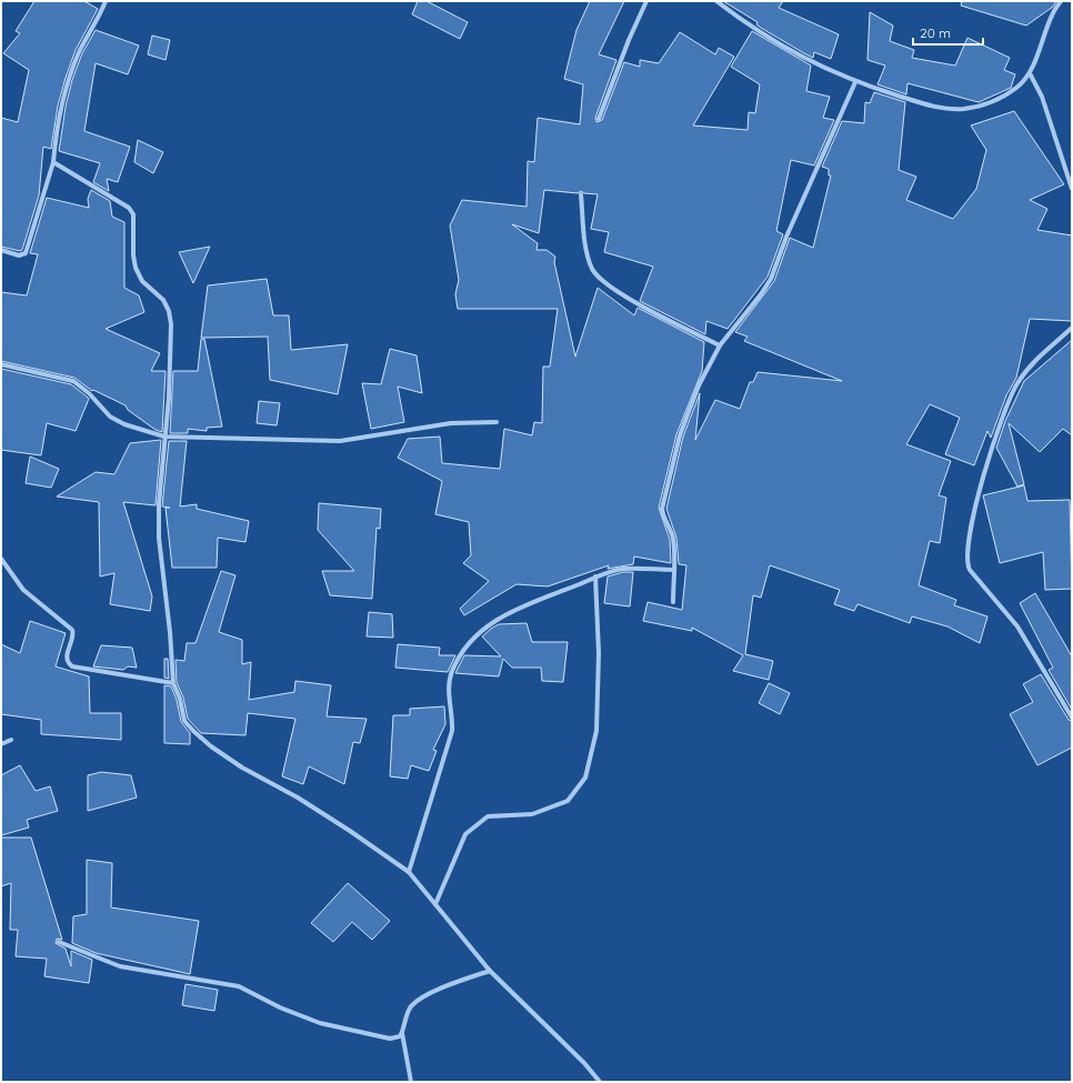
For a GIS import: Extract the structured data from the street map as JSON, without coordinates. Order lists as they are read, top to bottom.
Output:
{
  "scale_bar": "20 m"
}
